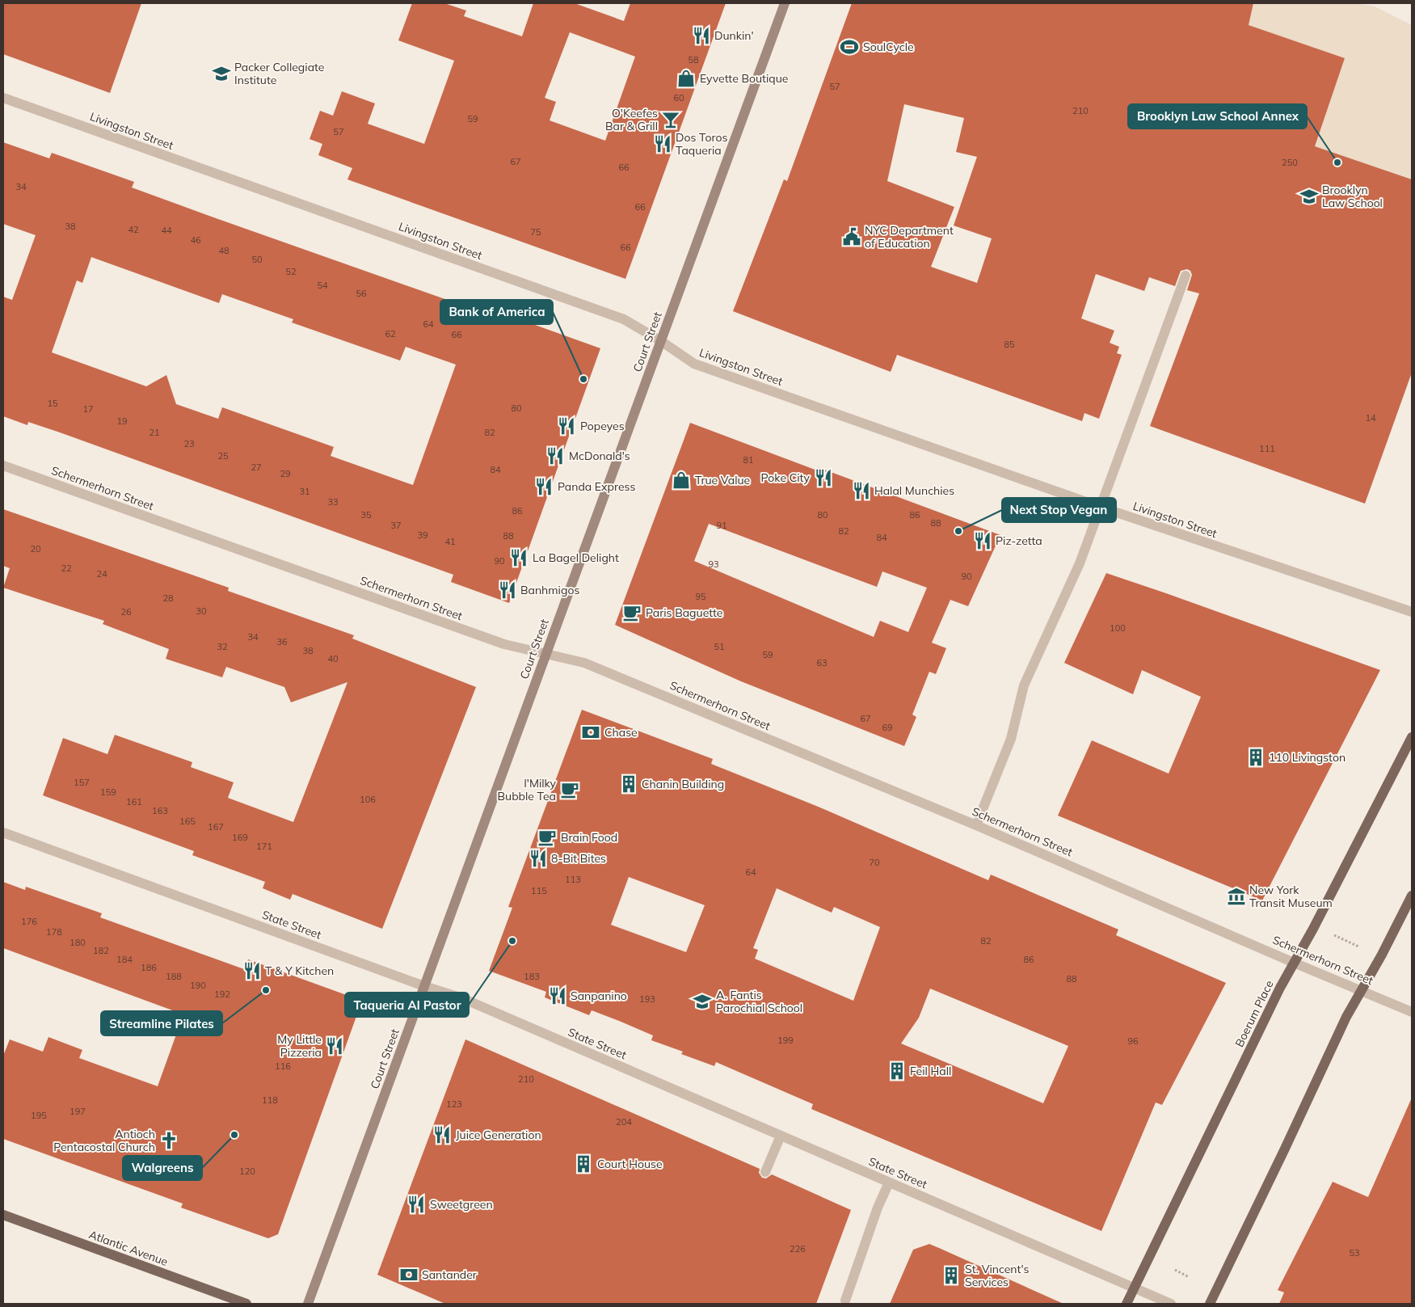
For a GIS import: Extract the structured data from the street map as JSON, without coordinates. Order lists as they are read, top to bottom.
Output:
{
  "streets": {
    "main road": ["Court Street", "Boerum Place", "Atlantic Avenue"],
    "street": ["Livingston Street", "Schermerhorn Street", "State Street"]
  },
  "crossings": [
    ["Livingston Street", "Court Street"],
    ["Court Street", "Schermerhorn Street"],
    ["Court Street", "State Street"],
    ["Schermerhorn Street", "Boerum Place"],
    ["State Street", "Boerum Place"]
  ],
  "places": {
    "restaurant": [
      "Dunkin'",
      "Dos Toros Taqueria",
      "Popeyes",
      "McDonald's",
      "Poke City",
      "Panda Express",
      "Halal Munchies",
      "Piz-zetta",
      "La Bagel Delight",
      "Banhmigos",
      "8-Bit Bites",
      "T & Y Kitchen",
      "Sanpanino",
      "My Little Pizzeria",
      "Juice Generation",
      "Sweetgreen"
    ],
    "sports": ["SoulCycle"],
    "school or university": ["Packer Collegiate Institute", "Brooklyn Law School", "A. Fantis Parochial School"],
    "shop": ["Eyvette Boutique", "True Value"],
    "bar": ["O'Keefes Bar & Grill"],
    "other": [
      "Brooklyn Law School Annex",
      "Bank of America",
      "Next Stop Vegan",
      "Taqueria Al Pastor",
      "Streamline Pilates",
      "Walgreens"
    ],
    "public building": ["NYC Department of Education"],
    "cafe": ["Paris Baguette", "I'Milky Bubble Tea", "Brain Food"],
    "bank": ["Chase", "Santander"],
    "building": [
      "110 Livingston",
      "Chanin Building",
      "Feil Hall",
      "Court House",
      "St. Vincent's Services"
    ],
    "museum": ["New York Transit Museum"],
    "church": ["Antioch Pentacostal Church"]
  },
  "house_numbers": [
    "58",
    "57",
    "60",
    "210",
    "59",
    "57",
    "67",
    "250",
    "66",
    "34",
    "66",
    "38",
    "42",
    "44",
    "75",
    "46",
    "66",
    "48",
    "50",
    "52",
    "54",
    "56",
    "64",
    "62",
    "66",
    "85",
    "15",
    "80",
    "17",
    "14",
    "19",
    "21",
    "82",
    "23",
    "111",
    "25",
    "81",
    "27",
    "84",
    "29",
    "31",
    "33",
    "86",
    "35",
    "80",
    "86",
    "88",
    "37",
    "91",
    "82",
    "39",
    "88",
    "84",
    "41",
    "20",
    "90",
    "93",
    "22",
    "24",
    "90",
    "95",
    "28",
    "30",
    "26",
    "100",
    "34",
    "36",
    "32",
    "51",
    "38",
    "59",
    "40",
    "63",
    "67",
    "69",
    "157",
    "159",
    "106",
    "161",
    "163",
    "165",
    "167",
    "169",
    "171",
    "70",
    "64",
    "113",
    "115",
    "176",
    "178",
    "82",
    "180",
    "182",
    "184",
    "86",
    "186",
    "188",
    "183",
    "88",
    "190",
    "192",
    "193",
    "199",
    "96",
    "116",
    "210",
    "118",
    "123",
    "197",
    "195",
    "204",
    "120",
    "226",
    "53"
  ]
}
